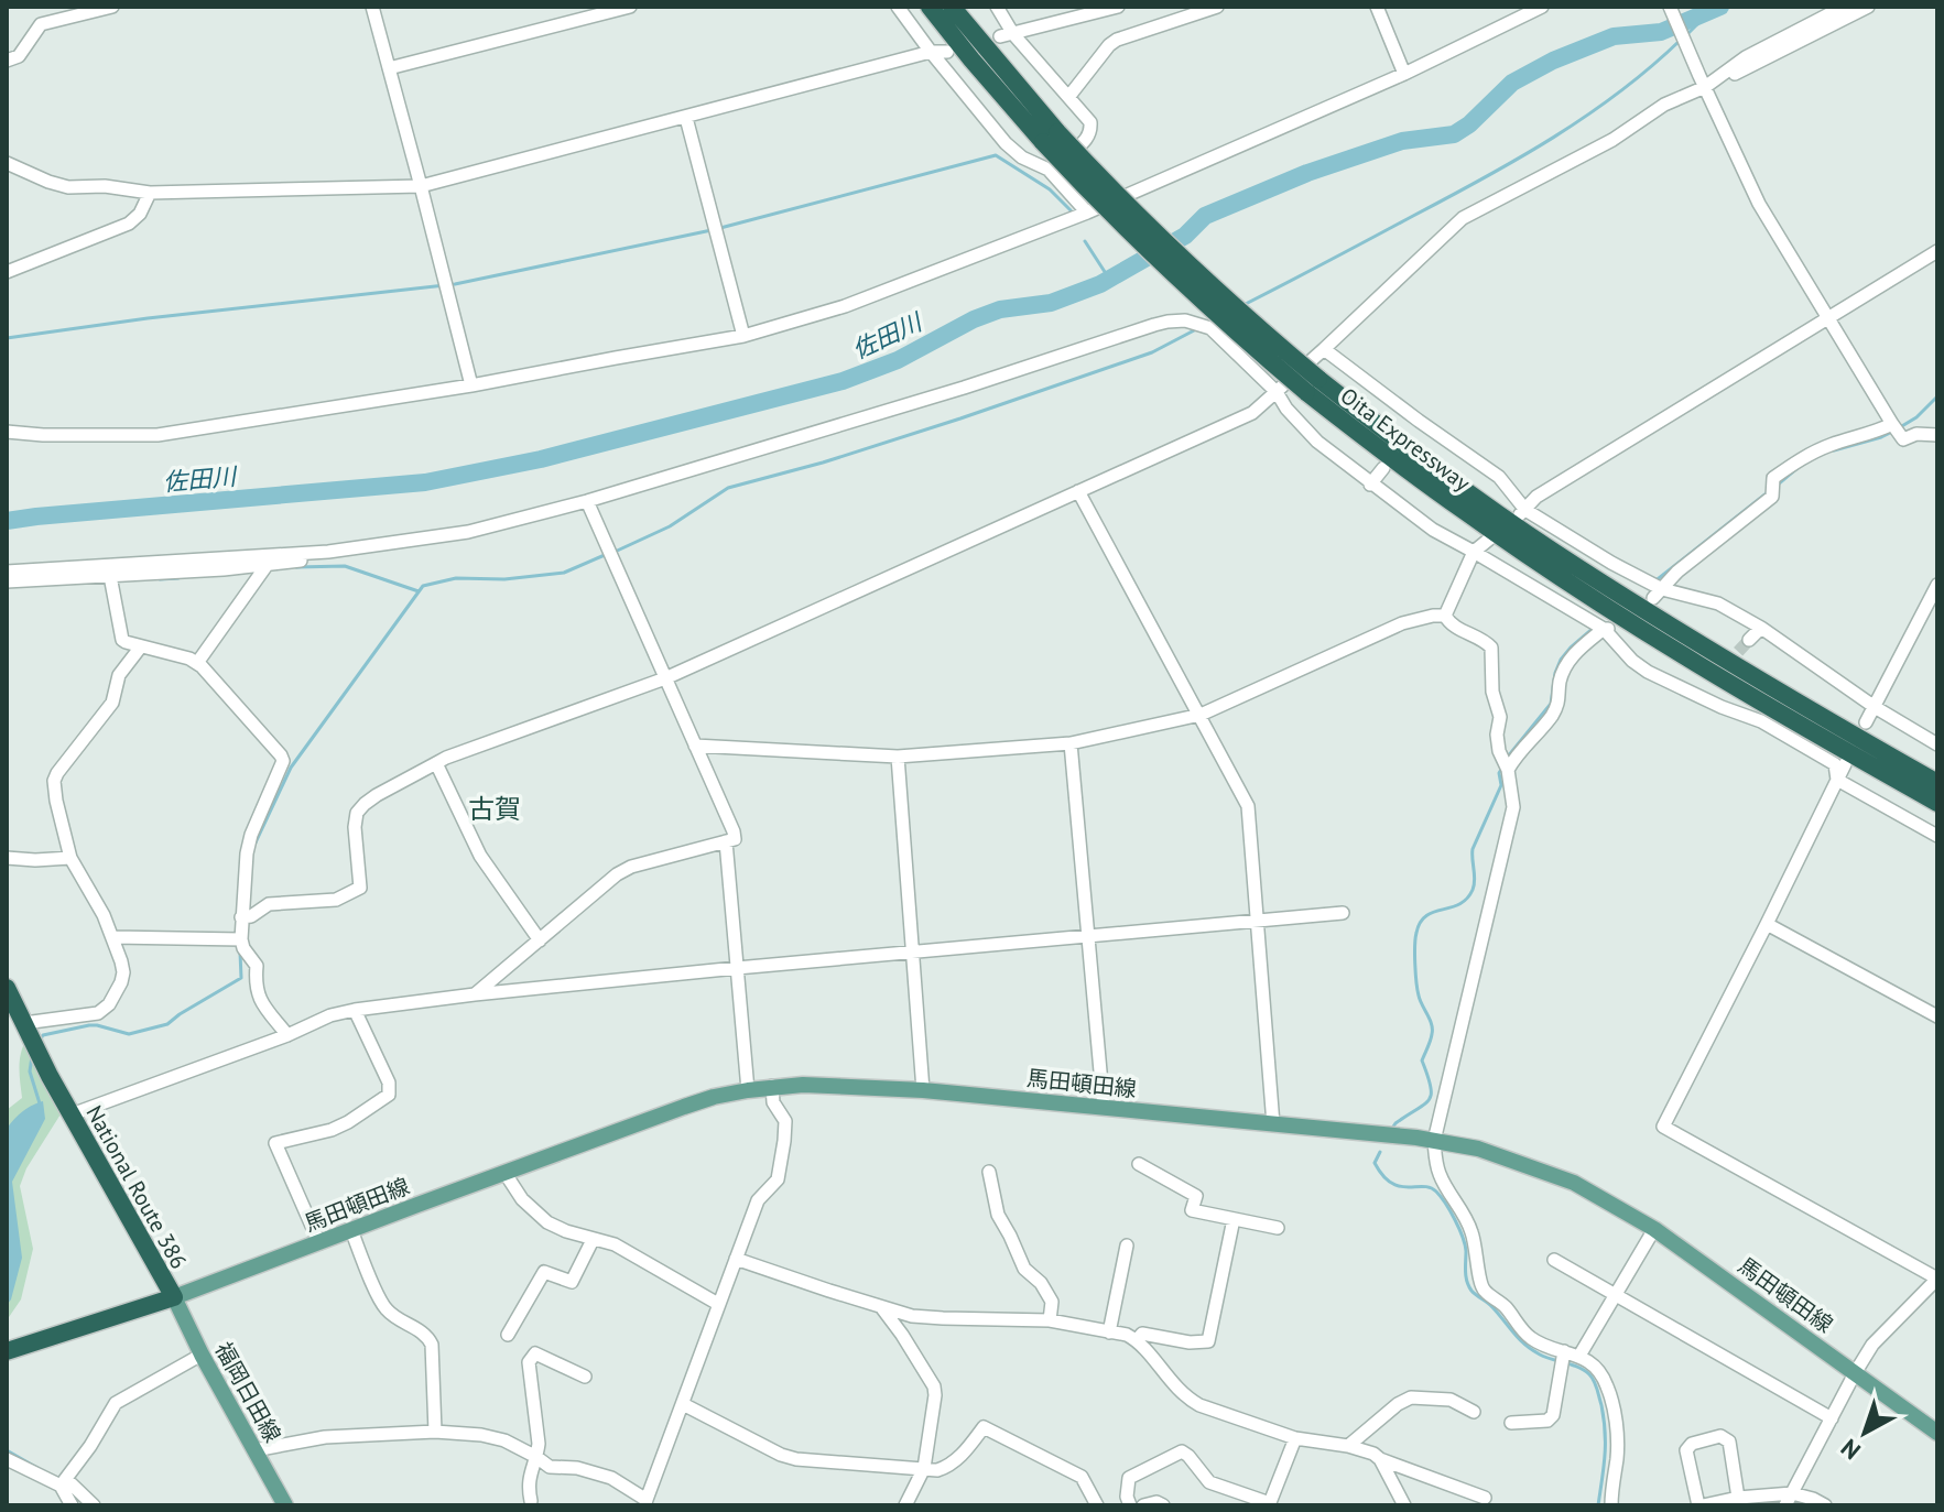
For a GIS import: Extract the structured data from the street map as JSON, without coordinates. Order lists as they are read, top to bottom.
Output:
{
  "streets": {
    "highway": ["Oita Expressway", "National Route 386"],
    "main road": ["馬田頓田線", "福岡日田線"]
  },
  "crossings": [
    ["馬田頓田線", "National Route 386"],
    ["馬田頓田線", "福岡日田線"],
    ["National Route 386", "福岡日田線"]
  ],
  "districts": ["古賀"],
  "water": ["佐田川"],
  "north": "bottom left"
}
